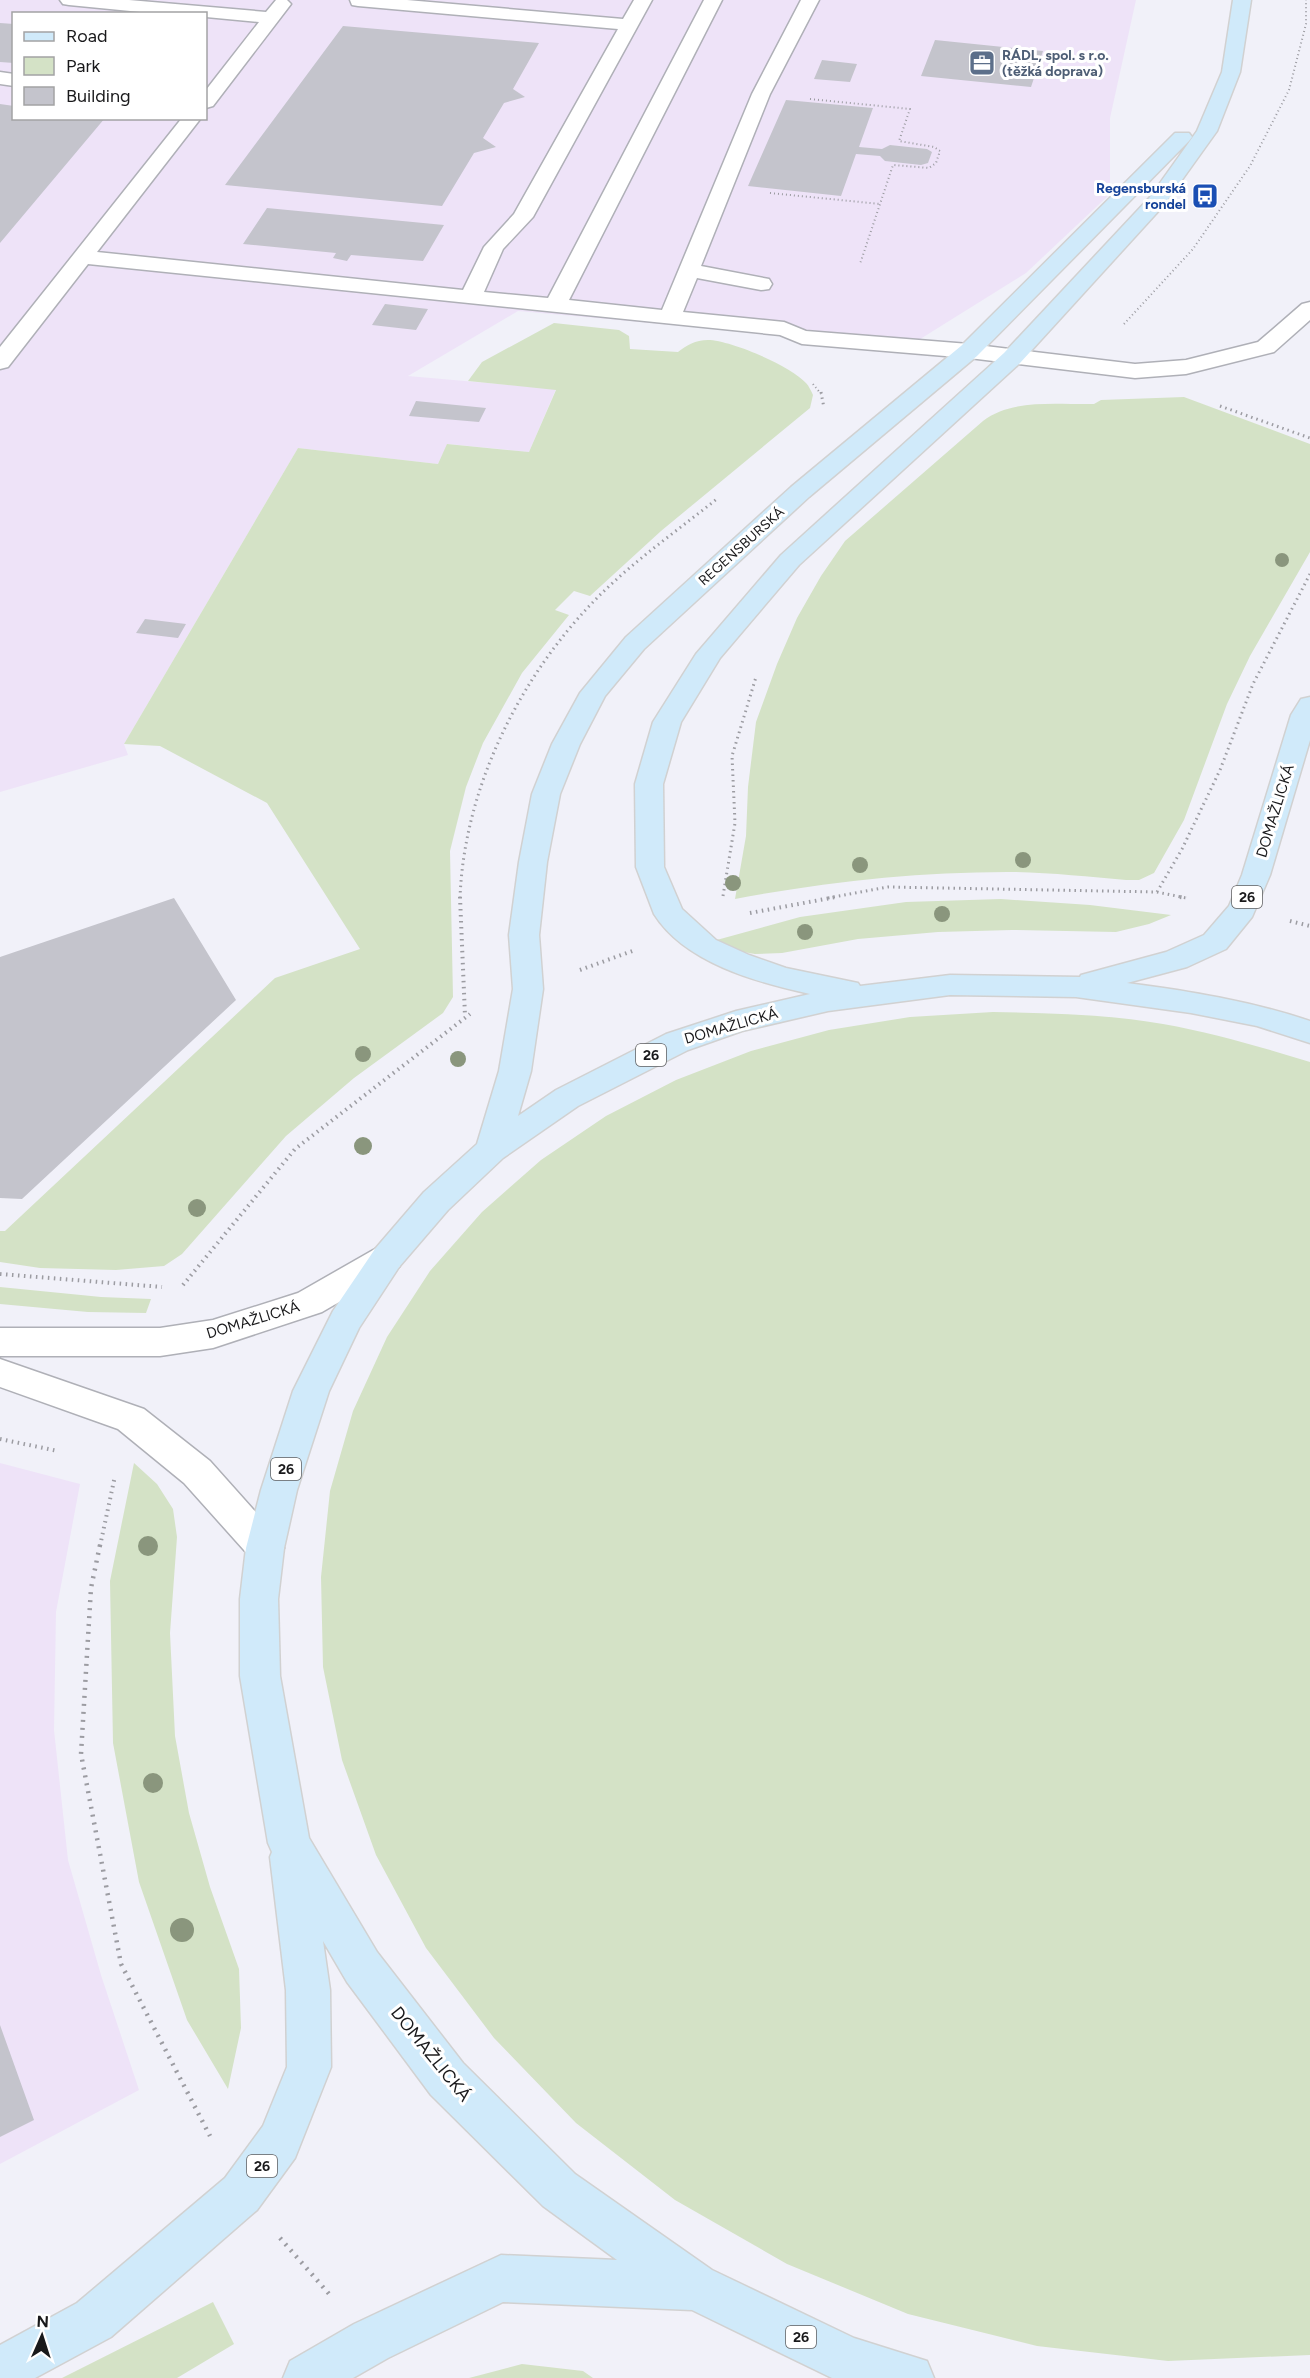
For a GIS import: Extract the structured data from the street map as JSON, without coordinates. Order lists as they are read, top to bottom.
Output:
{
  "streets": {
    "main road": ["REGENSBURSKÁ", "DOMAŽLICKÁ", "26"]
  },
  "crossings": [
    ["REGENSBURSKÁ", "DOMAŽLICKÁ"],
    ["DOMAŽLICKÁ", "26"]
  ],
  "places": {
    "office": ["RÁDL, spol. s r.o. (těžká doprava)"],
    "bus stop": ["Regensburská rondel"]
  },
  "legend": ["Road", "Park", "Building"],
  "north": "top"
}
